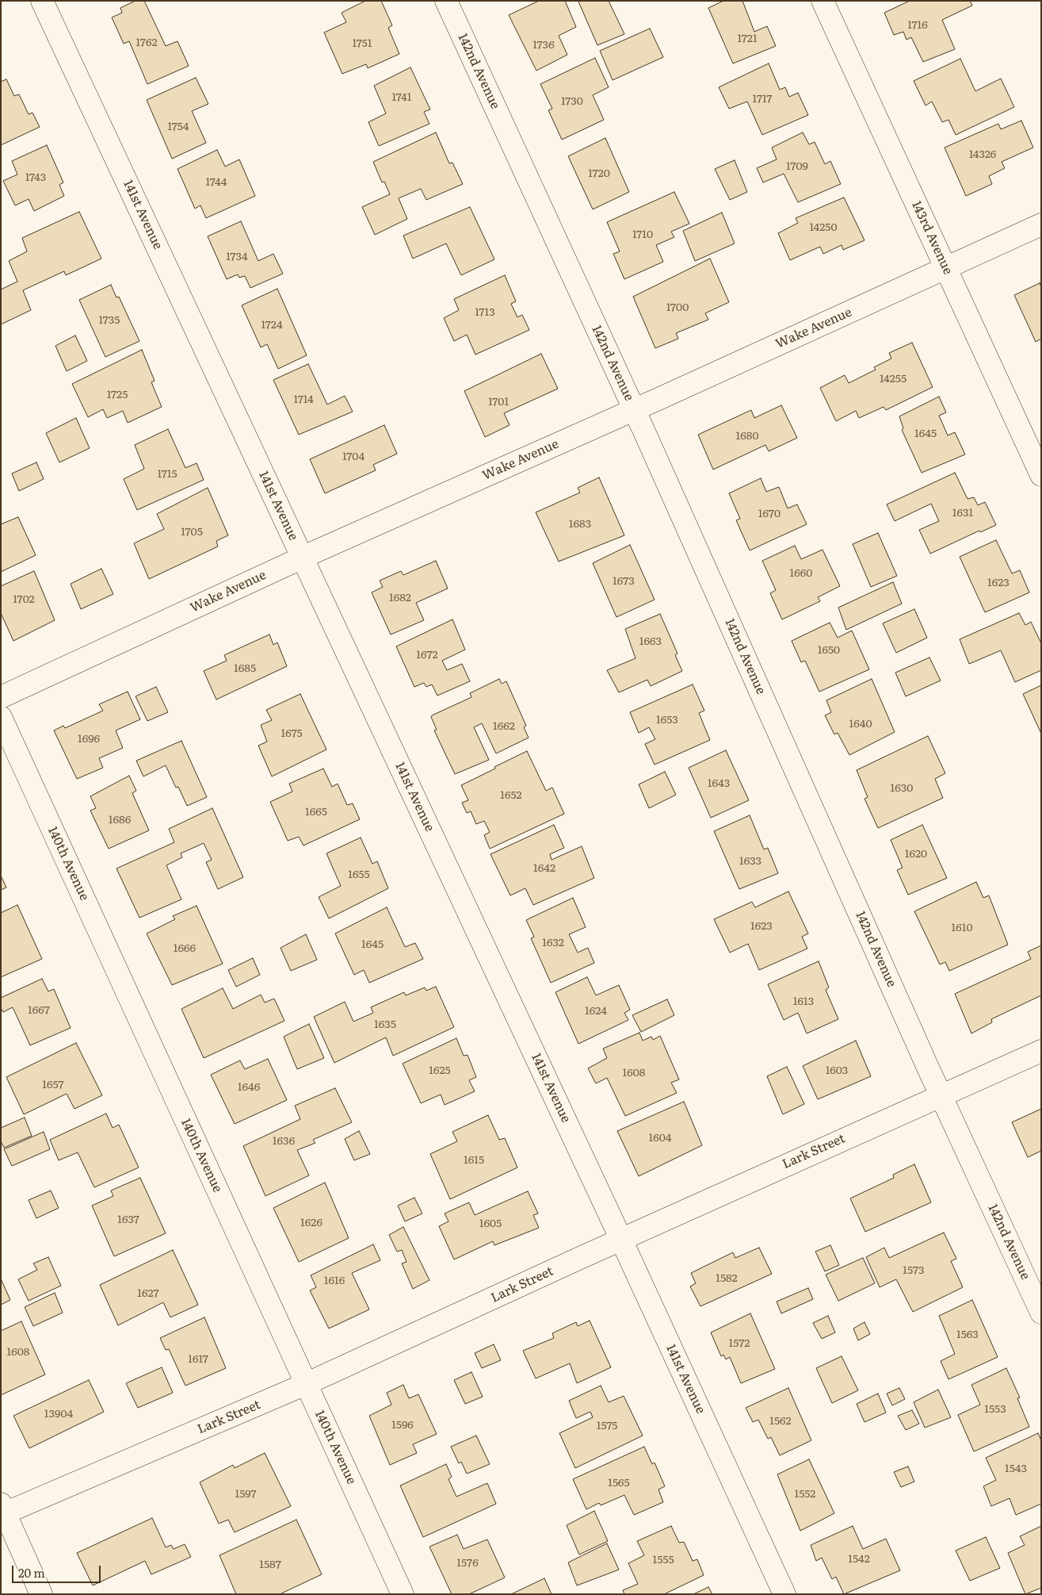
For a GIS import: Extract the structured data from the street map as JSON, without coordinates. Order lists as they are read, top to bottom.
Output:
{
  "streets": {
    "street": [
      "142nd Avenue",
      "141st Avenue",
      "143rd Avenue",
      "Wake Avenue",
      "140th Avenue",
      "Lark Street"
    ]
  },
  "crossings": [
    ["142nd Avenue", "Wake Avenue"],
    ["142nd Avenue", "Lark Street"],
    ["141st Avenue", "Wake Avenue"],
    ["141st Avenue", "Lark Street"],
    ["143rd Avenue", "Wake Avenue"],
    ["140th Avenue", "Lark Street"]
  ],
  "house_numbers": [
    "1716",
    "1721",
    "1762",
    "1751",
    "1736",
    "1741",
    "1717",
    "1730",
    "1754",
    "14326",
    "1709",
    "1720",
    "1743",
    "1744",
    "14250",
    "1710",
    "1734",
    "1700",
    "1713",
    "1735",
    "1724",
    "14255",
    "1725",
    "1714",
    "1701",
    "1645",
    "1680",
    "1704",
    "1715",
    "1631",
    "1670",
    "1683",
    "1705",
    "1660",
    "1673",
    "1623",
    "1682",
    "1702",
    "1663",
    "1650",
    "1672",
    "1685",
    "1653",
    "1640",
    "1662",
    "1675",
    "1696",
    "1643",
    "1630",
    "1652",
    "1665",
    "1686",
    "1620",
    "1633",
    "1642",
    "1655",
    "1623",
    "1610",
    "1632",
    "1645",
    "1666",
    "1613",
    "1667",
    "1624",
    "1635",
    "1625",
    "1603",
    "1608",
    "1657",
    "1646",
    "1604",
    "1636",
    "1615",
    "1637",
    "1626",
    "1605",
    "1573",
    "1582",
    "1616",
    "1627",
    "1563",
    "1572",
    "1608",
    "1617",
    "1553",
    "13904",
    "1562",
    "1596",
    "1575",
    "1543",
    "1565",
    "1597",
    "1552",
    "1542",
    "1555",
    "1576",
    "1587"
  ],
  "scale_bar": "20 m"
}
